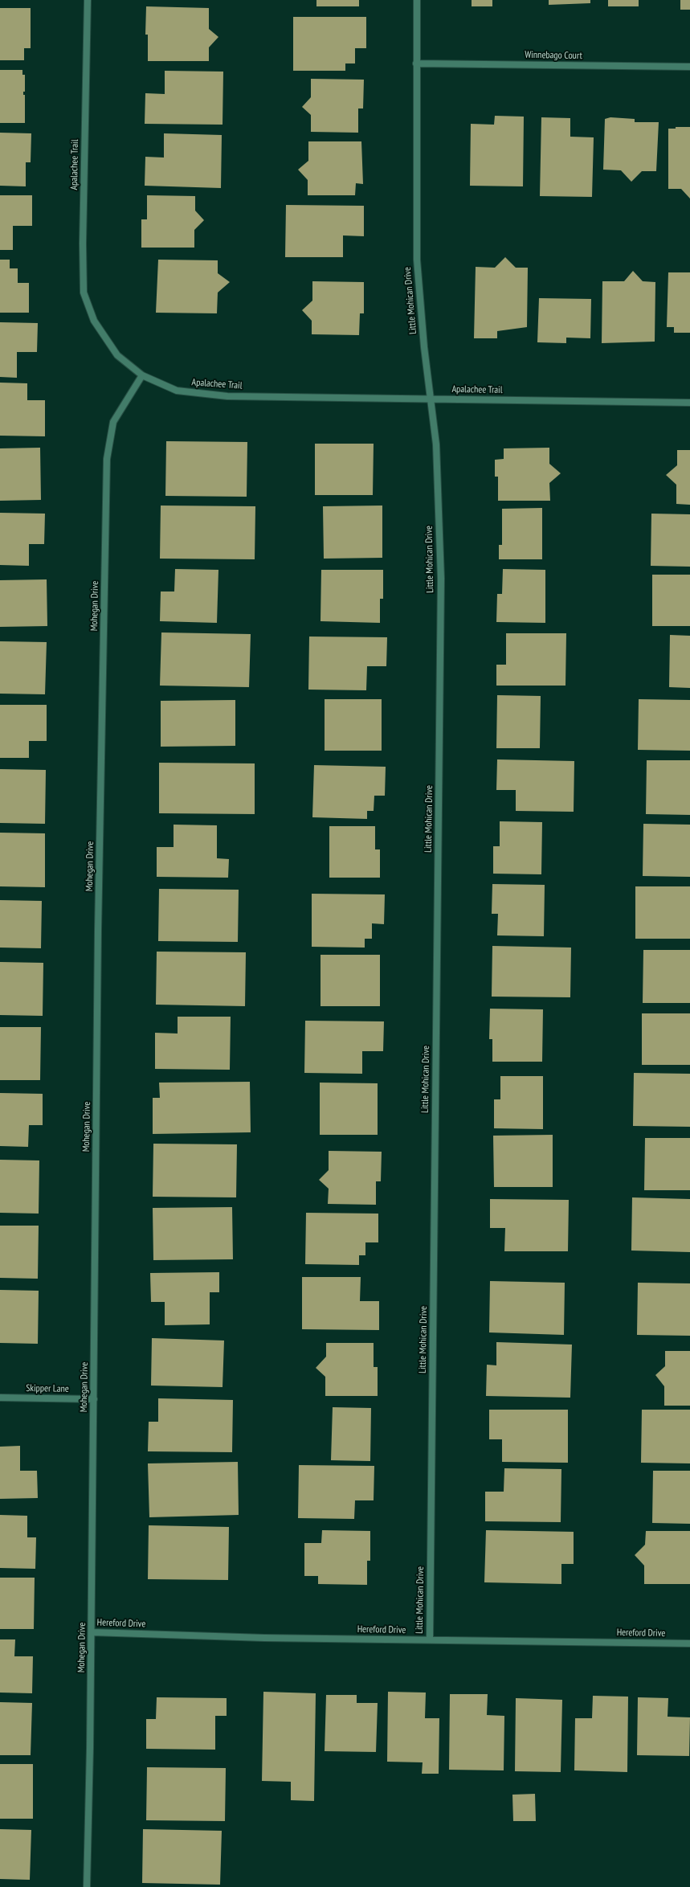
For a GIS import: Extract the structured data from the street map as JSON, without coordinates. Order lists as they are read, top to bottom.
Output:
{
  "streets": {
    "street": [
      "Winnebago Court",
      "Apalachee Trail",
      "Little Mohican Drive",
      "Mohegan Drive",
      "Skipper Lane",
      "Hereford Drive"
    ]
  },
  "crossings": [
    ["Winnebago Court", "Little Mohican Drive"],
    ["Apalachee Trail", "Little Mohican Drive"],
    ["Apalachee Trail", "Mohegan Drive"],
    ["Little Mohican Drive", "Hereford Drive"],
    ["Mohegan Drive", "Skipper Lane"],
    ["Mohegan Drive", "Hereford Drive"]
  ]
}
